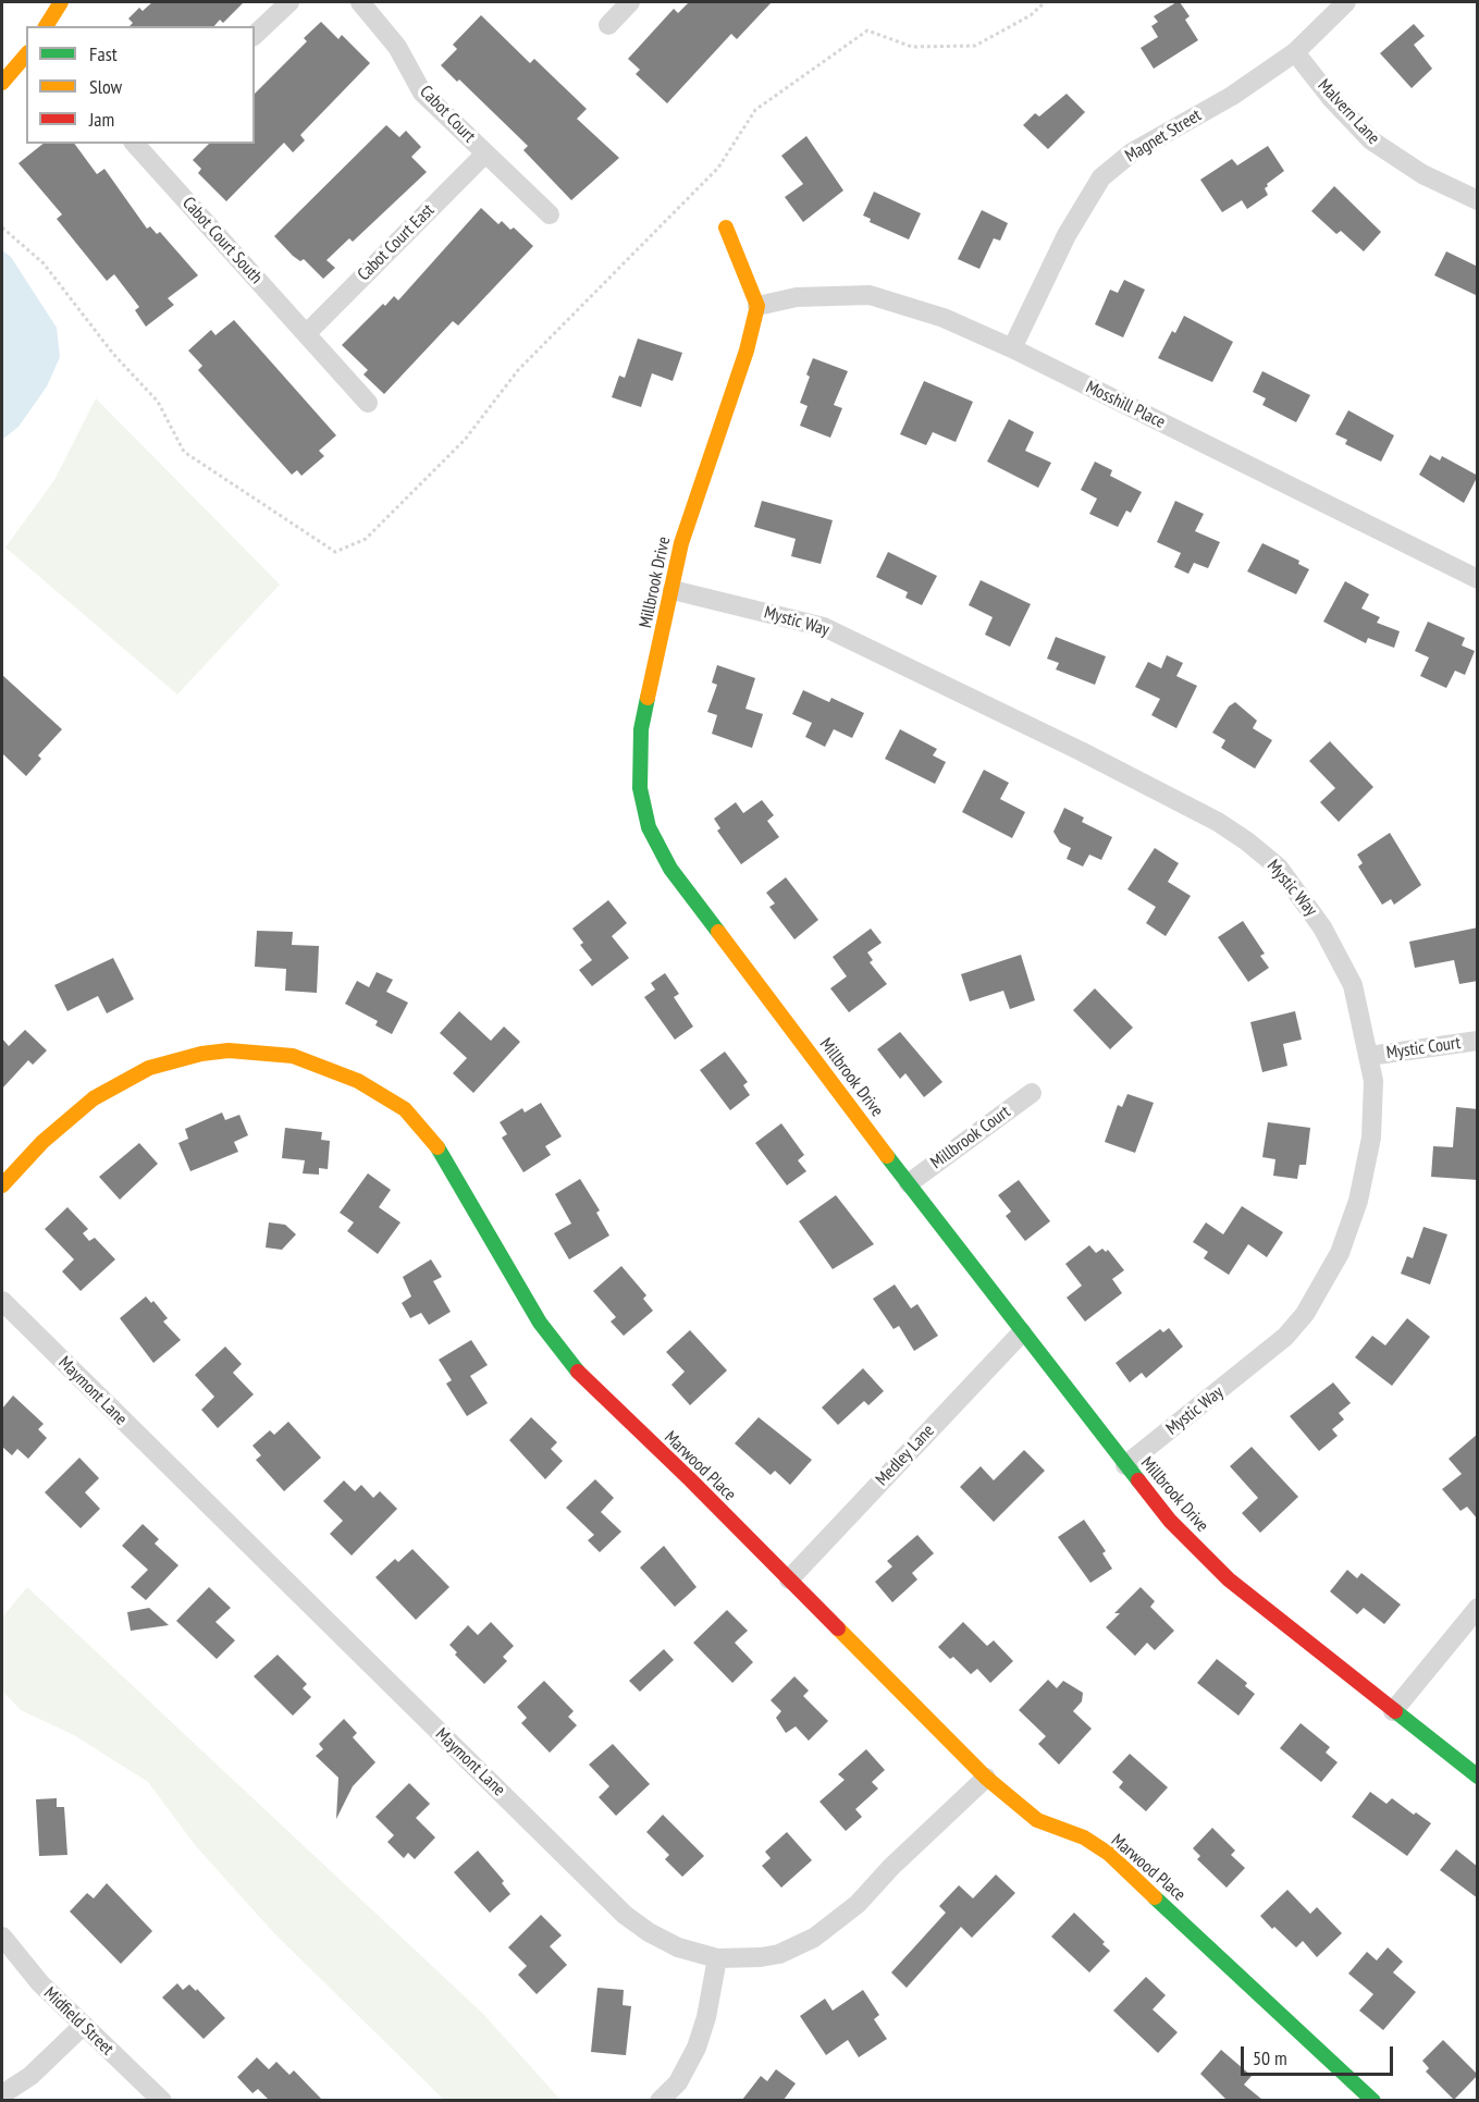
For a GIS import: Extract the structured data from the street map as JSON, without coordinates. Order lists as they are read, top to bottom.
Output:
{
  "streets": {
    "street": [
      "Malvern Lane",
      "Cabot Court",
      "Magnet Street",
      "Cabot Court South",
      "Cabot Court East",
      "Mosshill Place",
      "Millbrook Drive",
      "Mystic Way",
      "Mystic Court",
      "Millbrook Court",
      "Maymont Lane",
      "Medley Lane",
      "Marwood Place",
      "Midfield Street"
    ]
  },
  "crossings": [
    ["Malvern Lane", "Magnet Street"],
    ["Cabot Court", "Cabot Court East"],
    ["Magnet Street", "Mosshill Place"],
    ["Cabot Court South", "Cabot Court East"],
    ["Mosshill Place", "Millbrook Drive"],
    ["Millbrook Drive", "Mystic Way"],
    ["Millbrook Drive", "Millbrook Court"],
    ["Millbrook Drive", "Medley Lane"],
    ["Mystic Way", "Mystic Court"],
    ["Maymont Lane", "Marwood Place"],
    ["Medley Lane", "Marwood Place"]
  ],
  "legend": ["Fast", "Slow", "Jam"],
  "scale_bar": "50 m"
}
